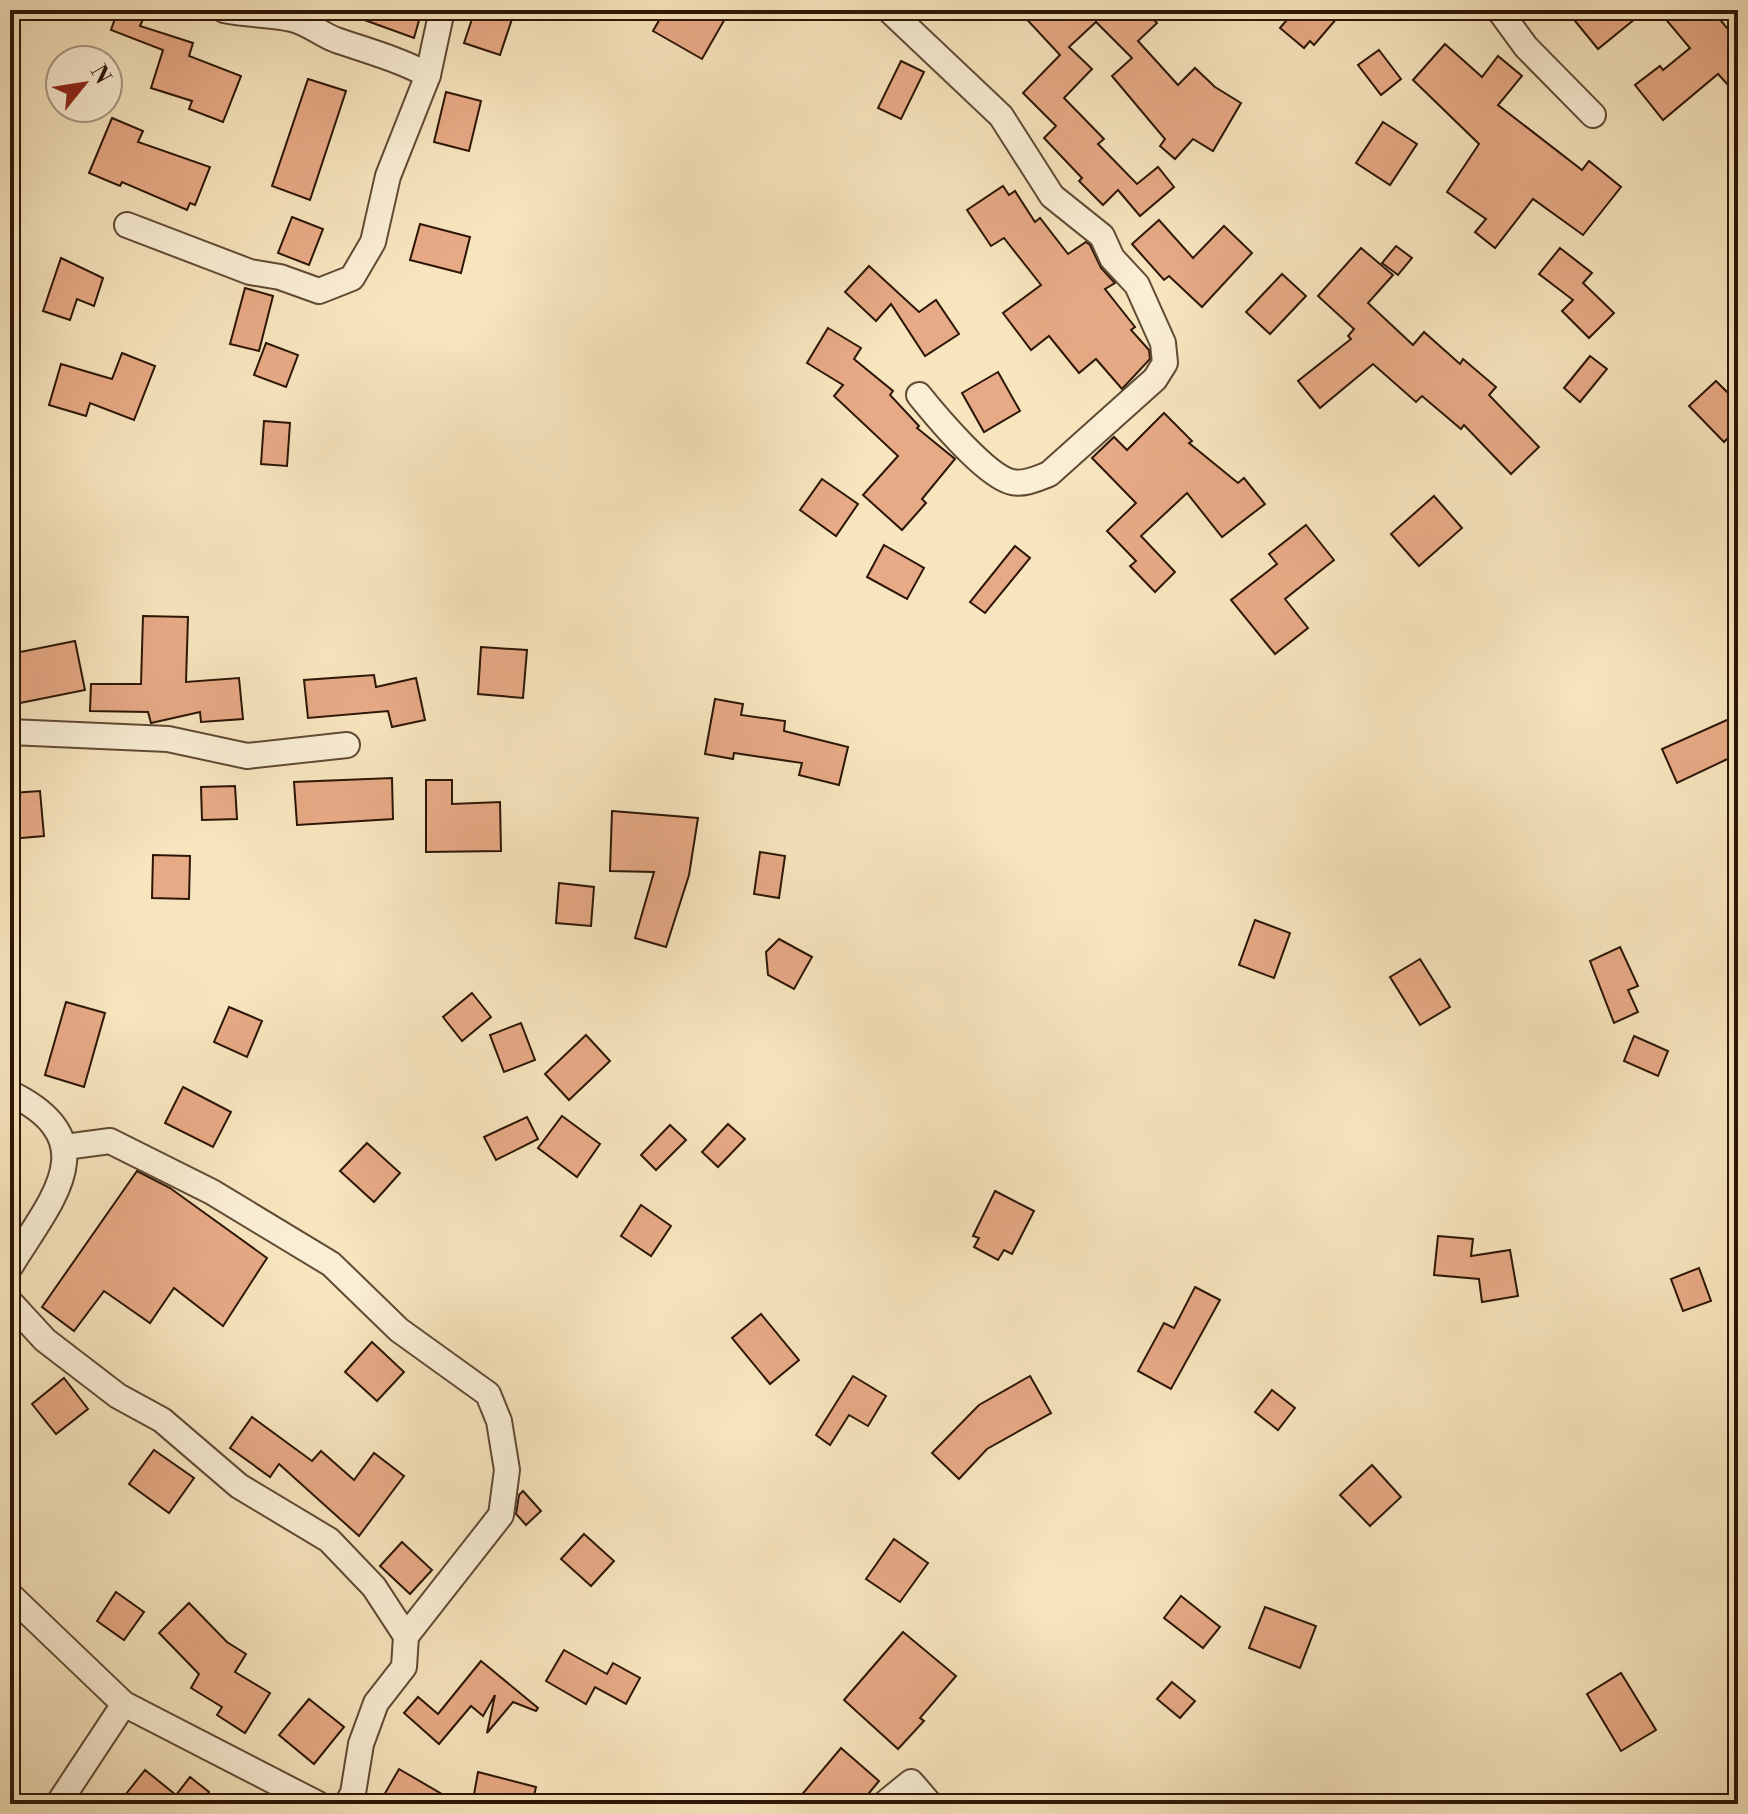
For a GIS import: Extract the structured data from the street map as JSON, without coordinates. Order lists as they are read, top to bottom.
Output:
{
  "north": "top right"
}
